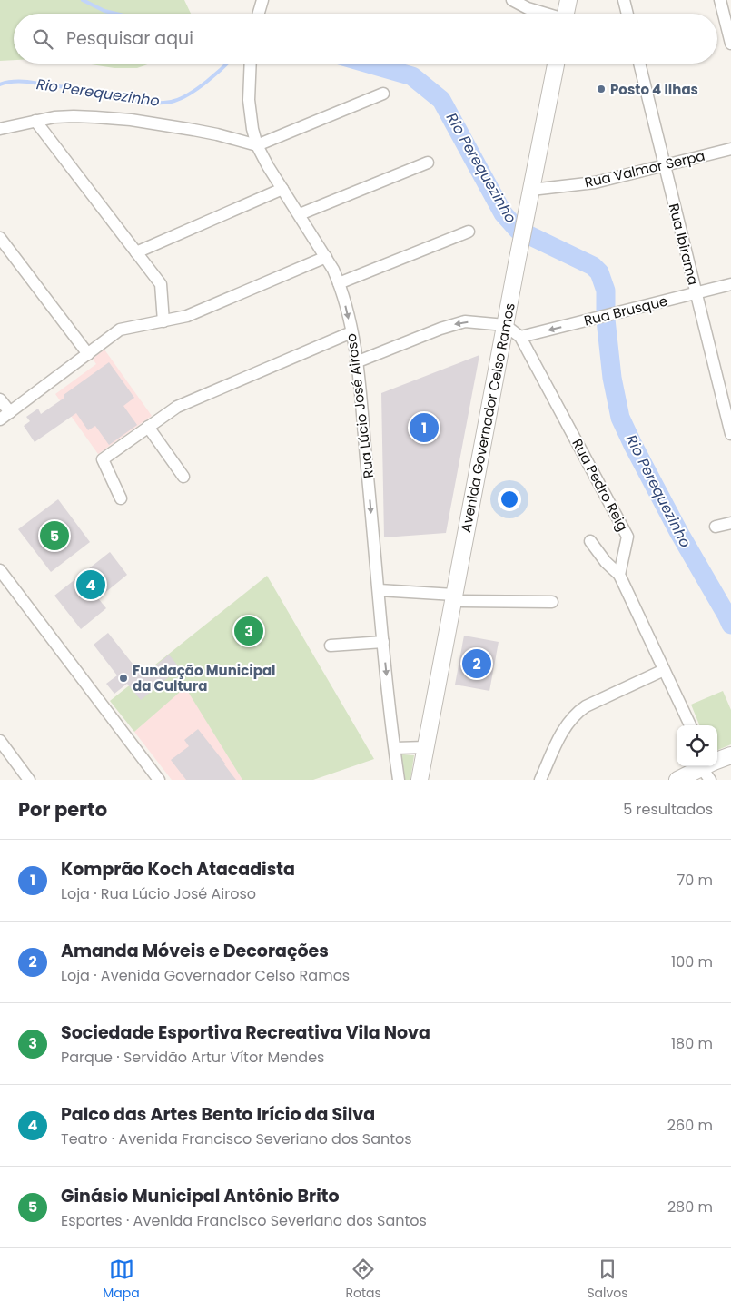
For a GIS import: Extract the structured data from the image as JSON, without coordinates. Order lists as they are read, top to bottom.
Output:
{
  "streets": {
    "main road": ["Avenida Governador Celso Ramos"],
    "street": [
      "Rua Valmor Serpa",
      "Rua Ibirama",
      "Rua Brusque",
      "Rua Lúcio José Airoso",
      "Rua Pedro Reig"
    ]
  },
  "crossings": [
    ["Rua Valmor Serpa", "Rua Ibirama"],
    ["Rua Valmor Serpa", "Avenida Governador Celso Ramos"],
    ["Rua Ibirama", "Rua Brusque"],
    ["Rua Brusque", "Rua Pedro Reig"],
    ["Avenida Governador Celso Ramos", "Rua Pedro Reig"]
  ],
  "one_way": ["Rua Brusque", "Rua Lúcio José Airoso"],
  "water": ["Rio Perequezinho"],
  "places": ["Posto 4 Ilhas", "Fundação Municipal da Cultura"],
  "page": {
    "search": "Pesquisar aqui",
    "pins": [
      "1",
      "5",
      "4",
      "3",
      "2"
    ],
    "heading": ["Por perto", "5 resultados"],
    "list": [
      {
        "mark": "1",
        "name": "Komprão Koch Atacadista",
        "note": "Loja · Rua Lúcio José Airoso",
        "value": "70 m"
      },
      {
        "mark": "2",
        "name": "Amanda Móveis e Decorações",
        "note": "Loja · Avenida Governador Celso Ramos",
        "value": "100 m"
      },
      {
        "mark": "3",
        "name": "Sociedade Esportiva Recreativa Vila Nova",
        "note": "Parque · Servidão Artur Vítor Mendes",
        "value": "180 m"
      },
      {
        "mark": "4",
        "name": "Palco das Artes Bento Irício da Silva",
        "note": "Teatro · Avenida Francisco Severiano dos Santos",
        "value": "260 m"
      },
      {
        "mark": "5",
        "name": "Ginásio Municipal Antônio Brito",
        "note": "Esportes · Avenida Francisco Severiano dos Santos",
        "value": "280 m"
      }
    ],
    "nav": ["Mapa", "Rotas", "Salvos"]
  }
}
